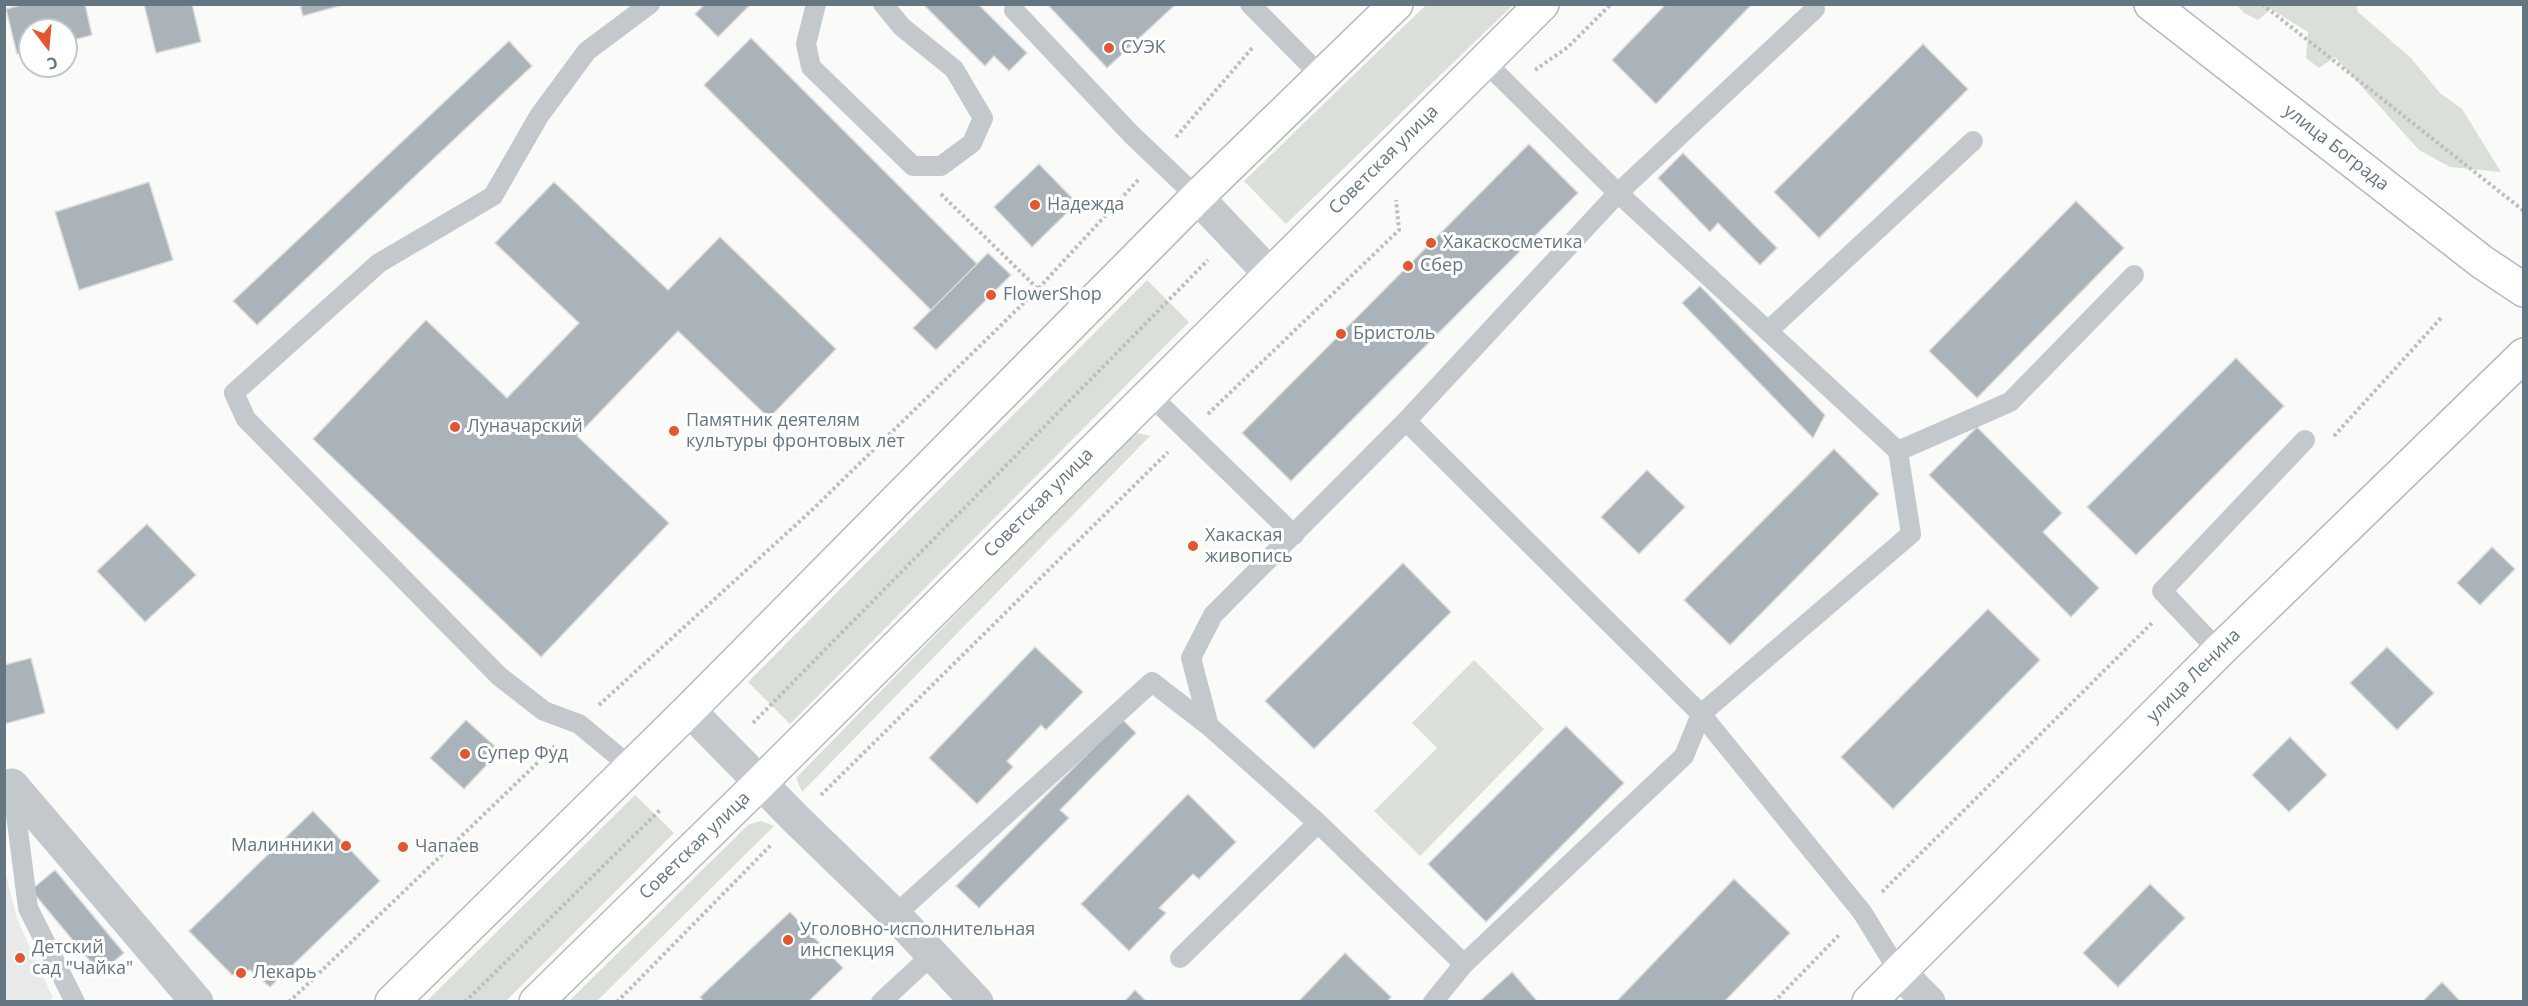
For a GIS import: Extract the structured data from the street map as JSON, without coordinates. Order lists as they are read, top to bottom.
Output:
{
  "streets": {
    "main road": ["улица Бограда", "Советская улица", "улица Ленина"]
  },
  "places": [
    "СУЭК",
    "Надежда",
    "Хакаскосметика",
    "Сбер",
    "FlowerShop",
    "Бристоль",
    "Луначарский",
    "Памятник деятелям культуры фронтовых лет",
    "Хакаская живопись",
    "Супер Фуд",
    "Малинники",
    "Чапаев",
    "Уголовно-исполнительная инспекция",
    "Детский сад \"Чайка\"",
    "Лекарь"
  ],
  "north": "bottom"
}
